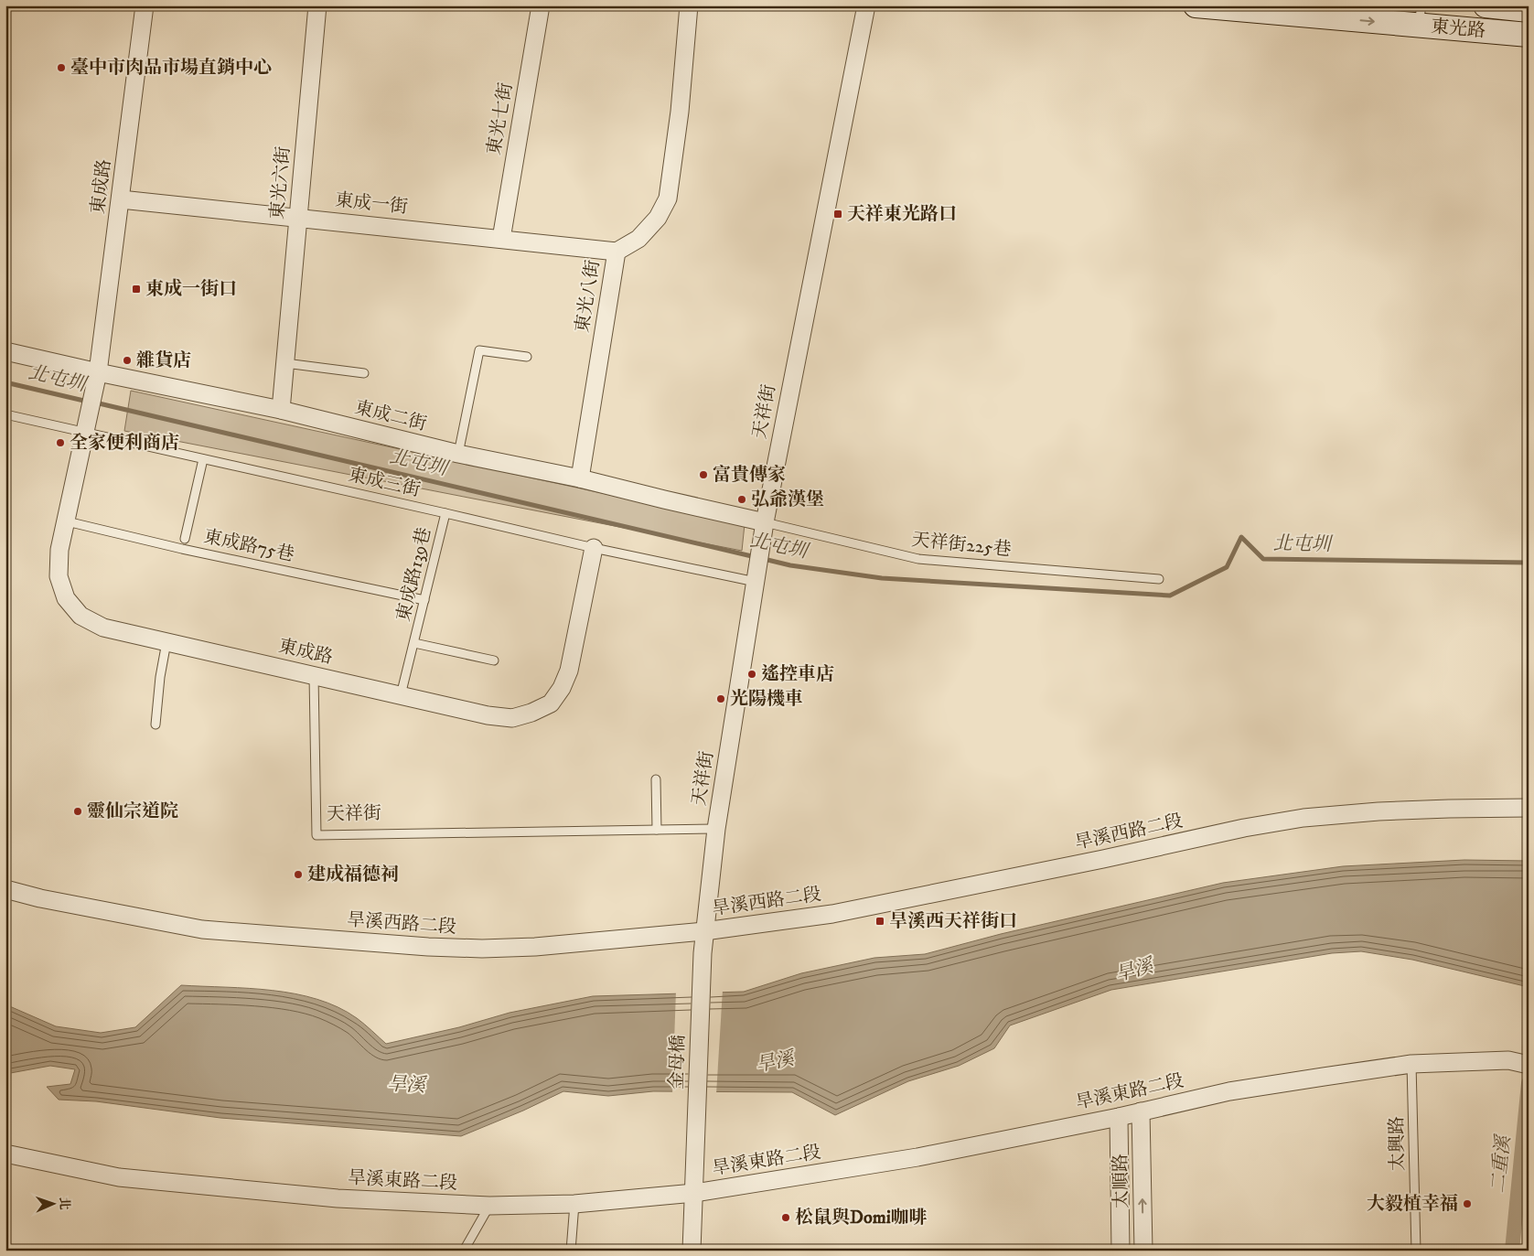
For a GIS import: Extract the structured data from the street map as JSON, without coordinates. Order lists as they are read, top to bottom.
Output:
{
  "streets": {
    "street": [
      "東光路",
      "東光七街",
      "東光六街",
      "東成路",
      "東成一街",
      "東光八街",
      "天祥街",
      "東成二街",
      "旱溪西路二段",
      "金母橋",
      "旱溪東路二段",
      "太順路"
    ],
    "lane": [
      "東成三街",
      "天祥街225巷",
      "東成路75巷",
      "東成路139巷",
      "太興路"
    ]
  },
  "crossings": [
    ["東光七街", "東成一街"],
    ["東光六街", "東成一街"],
    ["東光六街", "東成二街"],
    ["東成路", "東成一街"],
    ["東成路", "天祥街"],
    ["東成路", "東成二街"],
    ["東成路", "東成三街"],
    ["東成路", "東成路75巷"],
    ["東成路", "東成路139巷"],
    ["東成一街", "東光八街"],
    ["東光八街", "東成二街"],
    ["天祥街", "東成二街"],
    ["天祥街", "東成三街"],
    ["天祥街", "天祥街225巷"],
    ["天祥街", "旱溪西路二段"],
    ["天祥街", "金母橋"],
    ["東成二街", "天祥街225巷"],
    ["東成三街", "東成路139巷"],
    ["東成路75巷", "東成路139巷"],
    ["金母橋", "旱溪東路二段"],
    ["旱溪東路二段", "太興路"],
    ["旱溪東路二段", "太順路"]
  ],
  "one_way": ["東光路"],
  "water": ["北屯圳", "旱溪", "二重溪"],
  "places": {
    "other": [
      "臺中市肉品市場直銷中心",
      "雜貨店",
      "全家便利商店",
      "富貴傳家",
      "弘爺漢堡",
      "遙控車店",
      "光陽機車",
      "靈仙宗道院",
      "建成福德祠",
      "大毅植幸福",
      "松鼠與Domi咖啡"
    ],
    "transit": ["天祥東光路口", "東成一街口", "旱溪西天祥街口"]
  },
  "north": "right"
}
